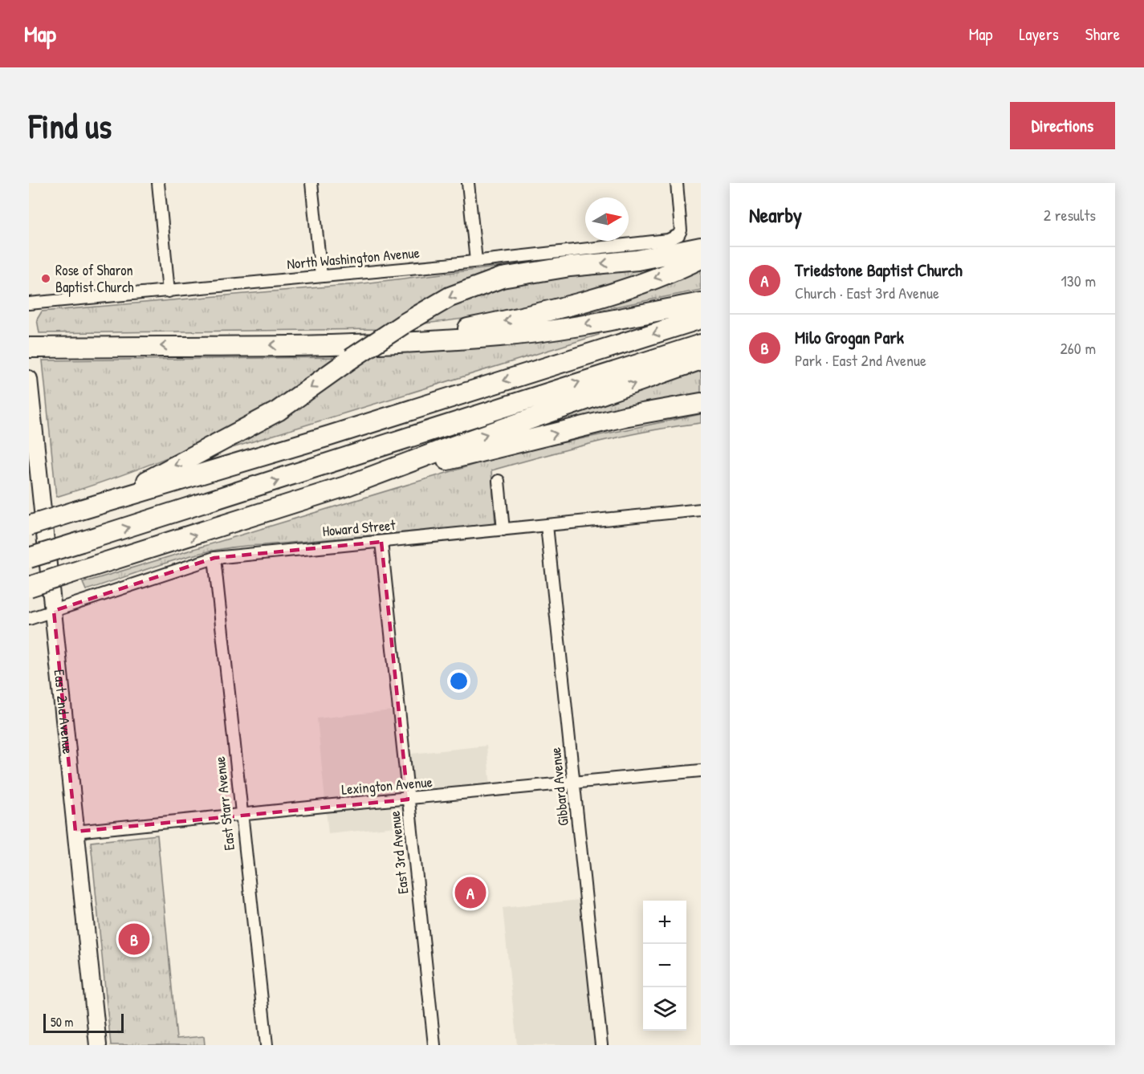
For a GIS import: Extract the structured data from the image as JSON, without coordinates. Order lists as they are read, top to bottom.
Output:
{
  "streets": {
    "street": [
      "North Washington Avenue",
      "Howard Street",
      "East 2nd Avenue",
      "Lexington Avenue",
      "Gibbard Avenue",
      "East Starr Avenue",
      "East 3rd Avenue"
    ]
  },
  "crossings": [
    ["Howard Street", "East 2nd Avenue"],
    ["Howard Street", "Gibbard Avenue"],
    ["Howard Street", "East Starr Avenue"],
    ["Howard Street", "East 3rd Avenue"],
    ["East 2nd Avenue", "Lexington Avenue"],
    ["Lexington Avenue", "Gibbard Avenue"],
    ["Lexington Avenue", "East Starr Avenue"],
    ["Lexington Avenue", "East 3rd Avenue"]
  ],
  "places": ["Rose of Sharon Baptist Church"],
  "scale_bar": "50 m",
  "north": "right",
  "page": {
    "header": "Map",
    "nav": ["Map", "Layers", "Share"],
    "buttons": "Directions",
    "title": "Find us",
    "heading": ["Nearby", "2 results"],
    "list": [
      {
        "mark": "A",
        "name": "Triedstone Baptist Church",
        "note": "Church · East 3rd Avenue",
        "value": "130 m"
      },
      {
        "mark": "B",
        "name": "Milo Grogan Park",
        "note": "Park · East 2nd Avenue",
        "value": "260 m"
      }
    ],
    "pins": ["A", "B"],
    "map_buttons": ["+", "−"],
    "scale": "50 m"
  }
}
